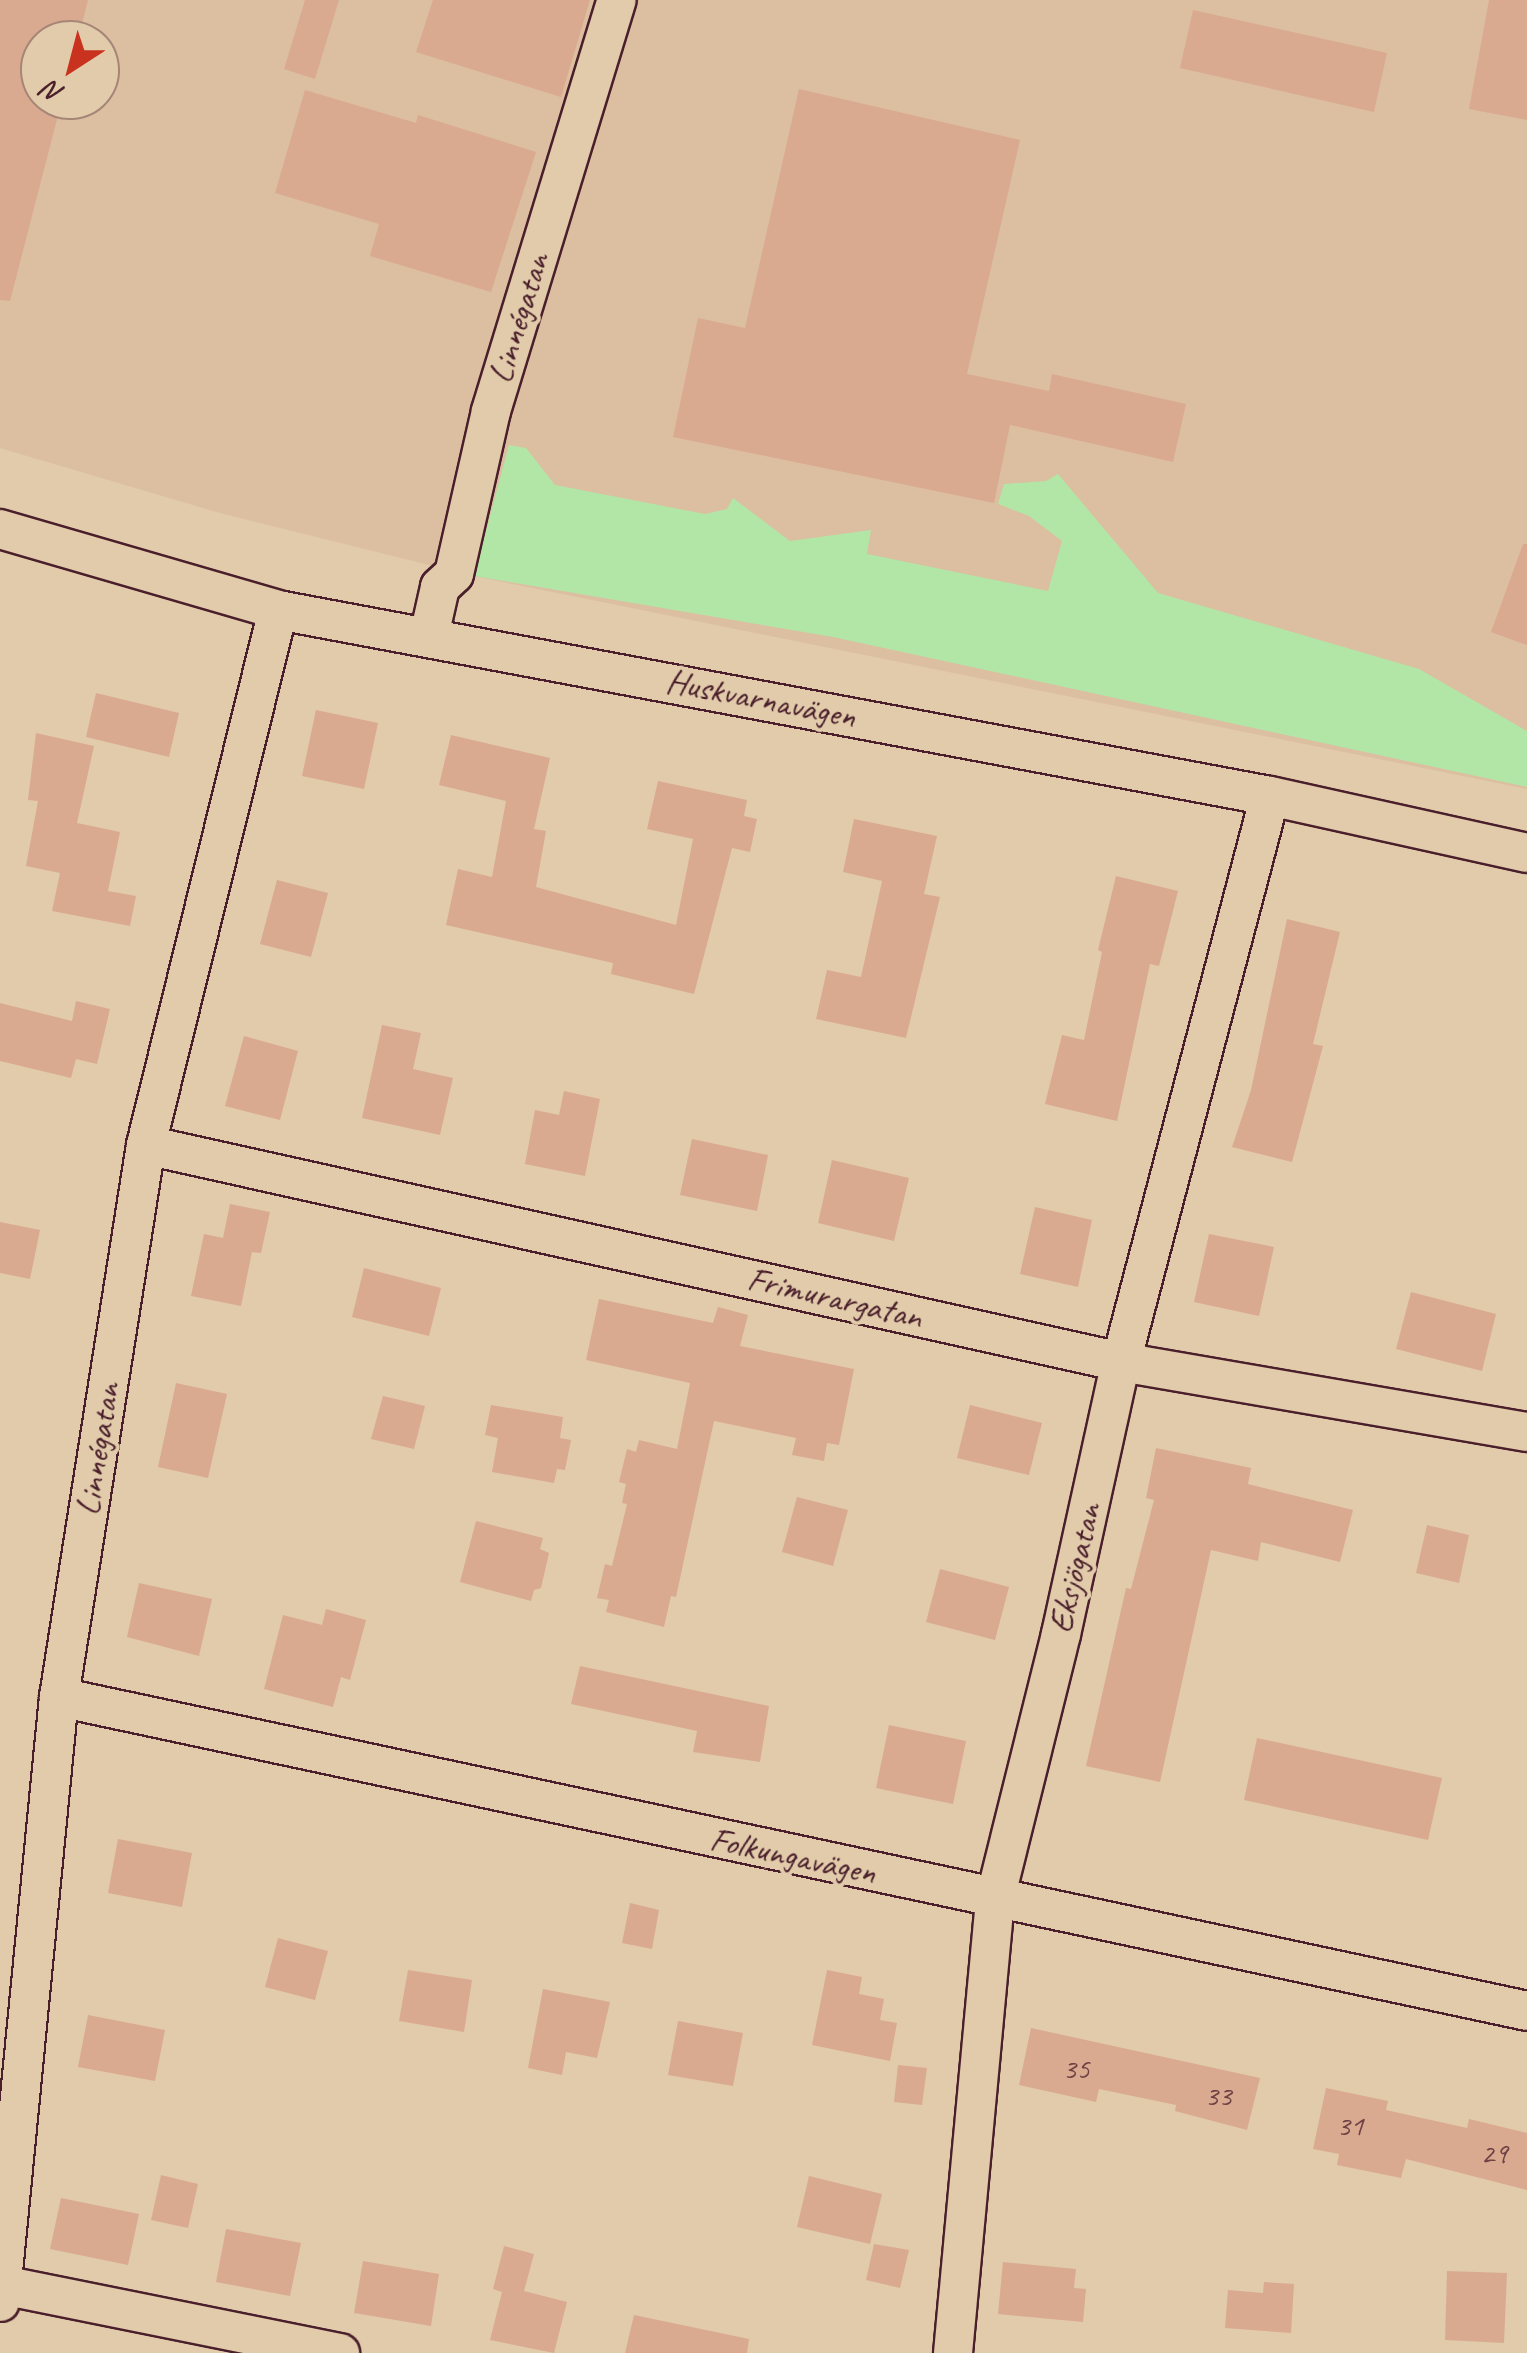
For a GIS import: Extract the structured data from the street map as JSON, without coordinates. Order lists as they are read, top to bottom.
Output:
{
  "streets": {
    "street": [
      "Linnégatan",
      "Huskvarnavägen",
      "Frimurargatan",
      "Eksjögatan",
      "Folkungavägen"
    ]
  },
  "crossings": [
    ["Linnégatan", "Huskvarnavägen"],
    ["Linnégatan", "Frimurargatan"],
    ["Linnégatan", "Folkungavägen"],
    ["Huskvarnavägen", "Eksjögatan"],
    ["Frimurargatan", "Eksjögatan"],
    ["Eksjögatan", "Folkungavägen"]
  ],
  "house_numbers": [
    "35",
    "33",
    "31",
    "29"
  ],
  "north": "bottom left"
}
